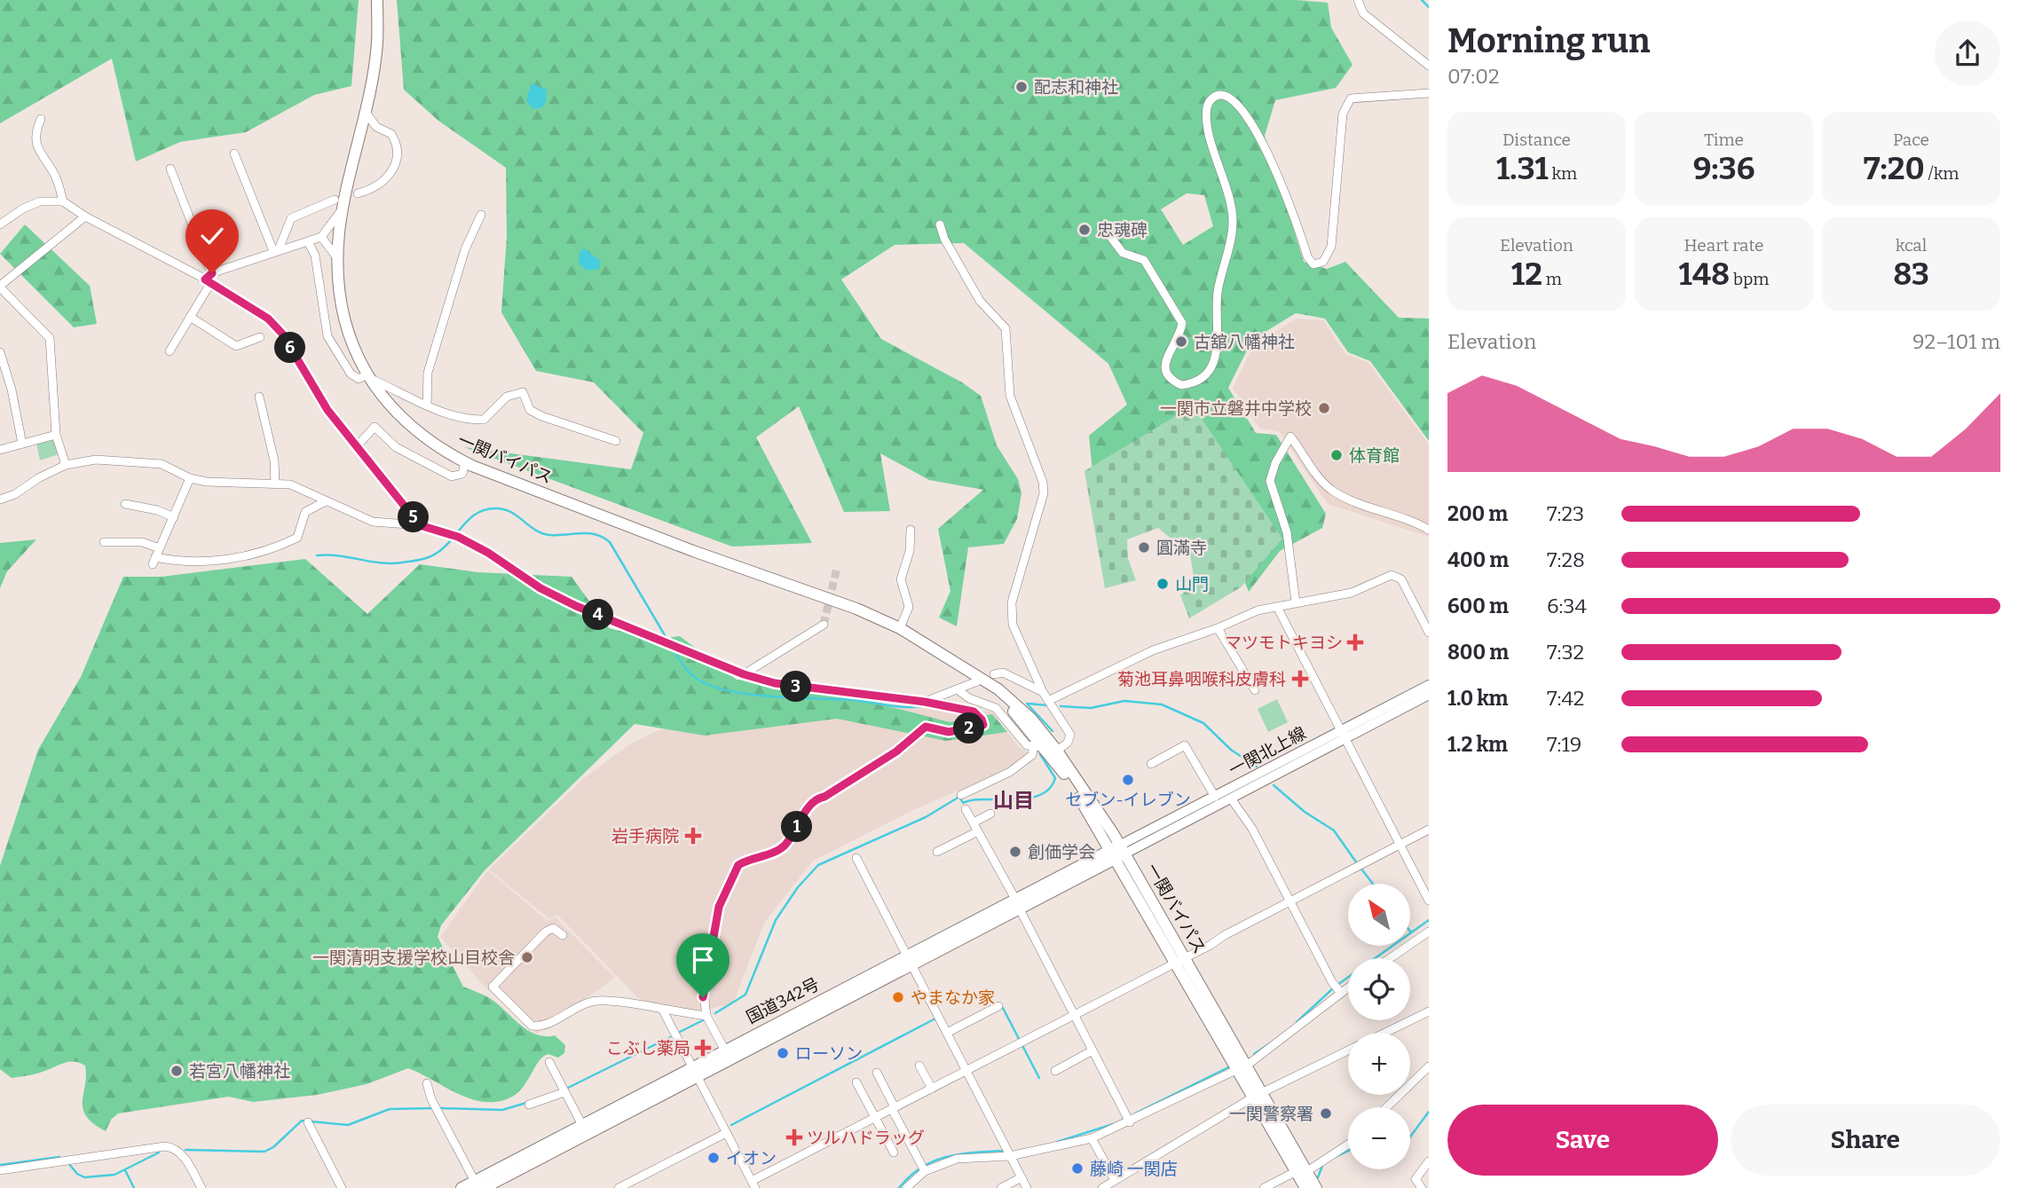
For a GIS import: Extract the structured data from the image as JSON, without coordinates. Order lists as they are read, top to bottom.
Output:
{
  "streets": {
    "highway": ["一関バイパス", "国道342号"],
    "main road": ["一関北上線"]
  },
  "crossings": [
    ["一関バイパス", "一関北上線"],
    ["一関バイパス", "国道342号"],
    ["一関北上線", "国道342号"]
  ],
  "districts": ["山目"],
  "places": {
    "other": [
      "配志和神社",
      "忠魂碑",
      "古舘八幡神社",
      "一関市立磐井中学校",
      "体育館",
      "圓滿寺",
      "山門",
      "セブン-イレブン",
      "創価学会",
      "一関清明支援学校山目校舎",
      "やまなか家",
      "ローソン",
      "若宮八幡神社",
      "一関警察署",
      "イオン",
      "藤崎 一関店"
    ],
    "health": [
      "マツモトキヨシ",
      "菊池耳鼻咽喉科皮膚科",
      "岩手病院",
      "こぶし薬局",
      "ツルハドラッグ"
    ]
  },
  "north": "top left",
  "page": {
    "heading": ["Morning run", "07:02"],
    "stats": [
      ["Distance", "1.31 km"],
      ["Time", "9:36"],
      ["Pace", "7:20 /km"],
      ["Elevation", "12 m"],
      ["Heart rate", "148 bpm"],
      ["kcal", "83"]
    ],
    "chart": ["Elevation", "92–101 m"],
    "pins": [
      "6",
      "5",
      "4",
      "3",
      "2",
      "1"
    ],
    "list": [
      {
        "name": "200 m",
        "note": "7:23"
      },
      {
        "name": "400 m",
        "note": "7:28"
      },
      {
        "name": "600 m",
        "note": "6:34"
      },
      {
        "name": "800 m",
        "note": "7:32"
      },
      {
        "name": "1.0 km",
        "note": "7:42"
      },
      {
        "name": "1.2 km",
        "note": "7:19"
      }
    ],
    "map_buttons": ["+", "−"],
    "buttons": ["Save", "Share"]
  }
}
